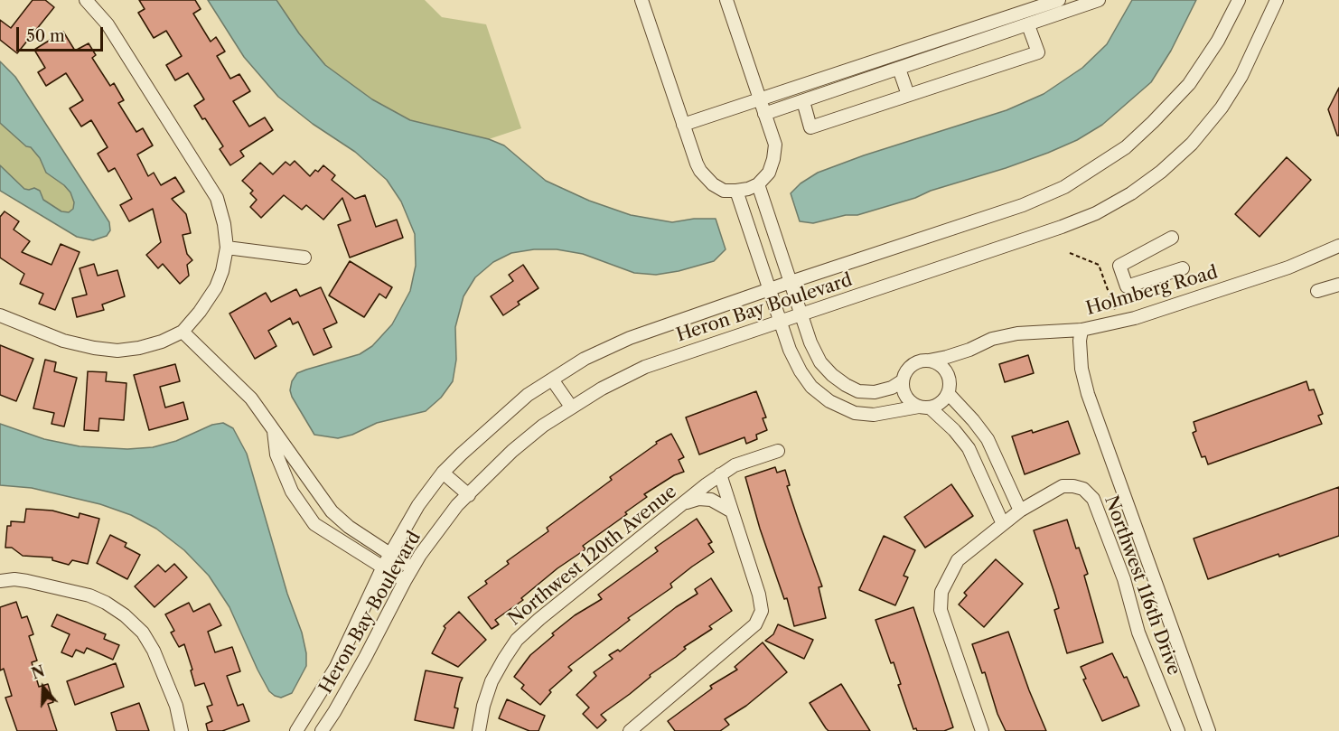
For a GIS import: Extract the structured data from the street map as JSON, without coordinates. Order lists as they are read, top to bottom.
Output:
{
  "streets": {
    "street": [
      "Holmberg Road",
      "Heron Bay Boulevard",
      "Northwest 120th Avenue",
      "Northwest 116th Drive"
    ]
  },
  "scale_bar": "50 m",
  "north": "top"
}
